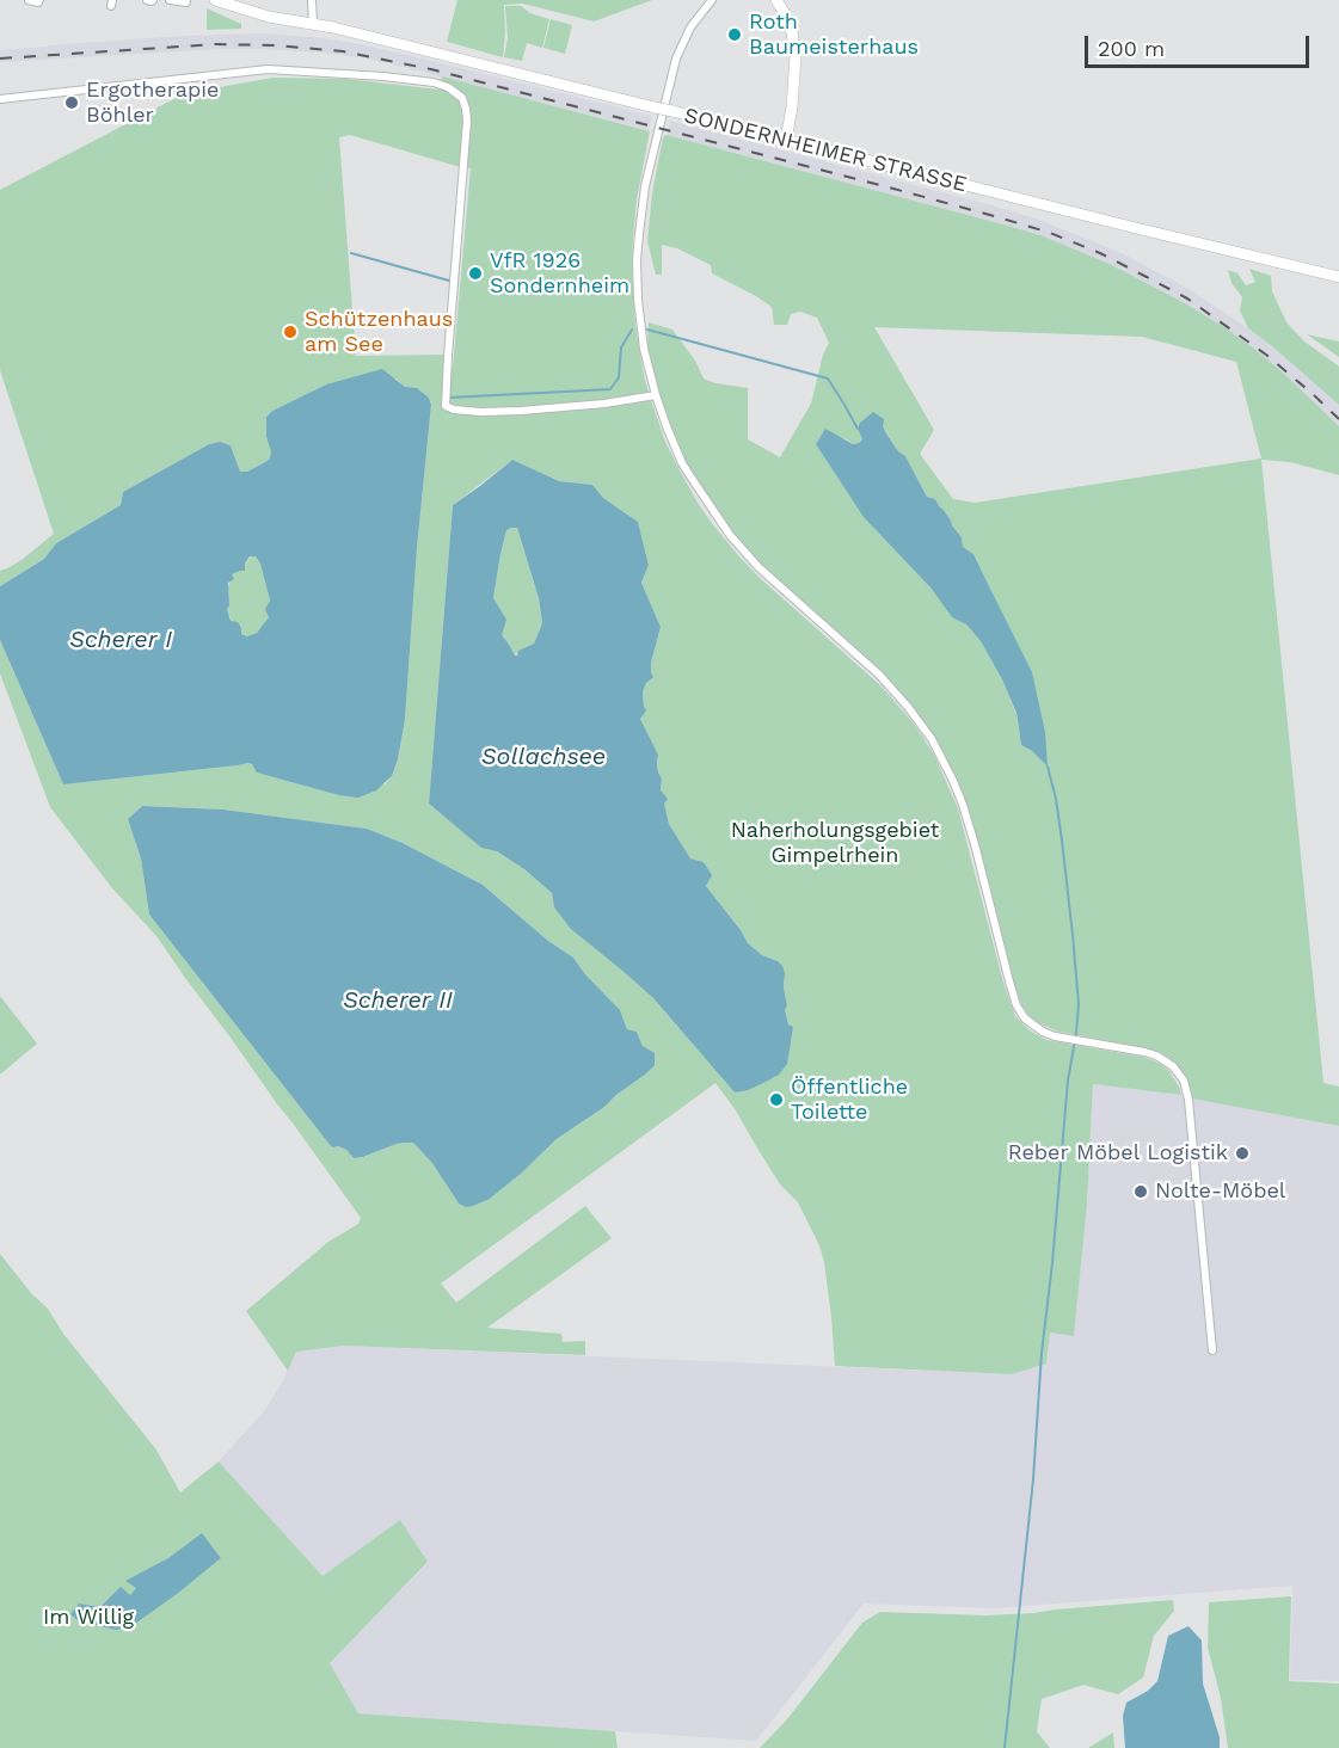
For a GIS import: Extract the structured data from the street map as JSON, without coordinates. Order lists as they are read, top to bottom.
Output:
{
  "streets": {
    "main road": ["SONDERNHEIMER STRASSE"]
  },
  "water": ["Scherer I", "Sollachsee", "Scherer II"],
  "parks": ["Naherholungsgebiet Gimpelrhein", "Im Willig"],
  "places": [
    "Roth Baumeisterhaus",
    "Ergotherapie Böhler",
    "VfR 1926 Sondernheim",
    "Schützenhaus am See",
    "Öffentliche Toilette",
    "Reber Möbel Logistik",
    "Nolte-Möbel"
  ],
  "scale_bar": "200 m"
}
